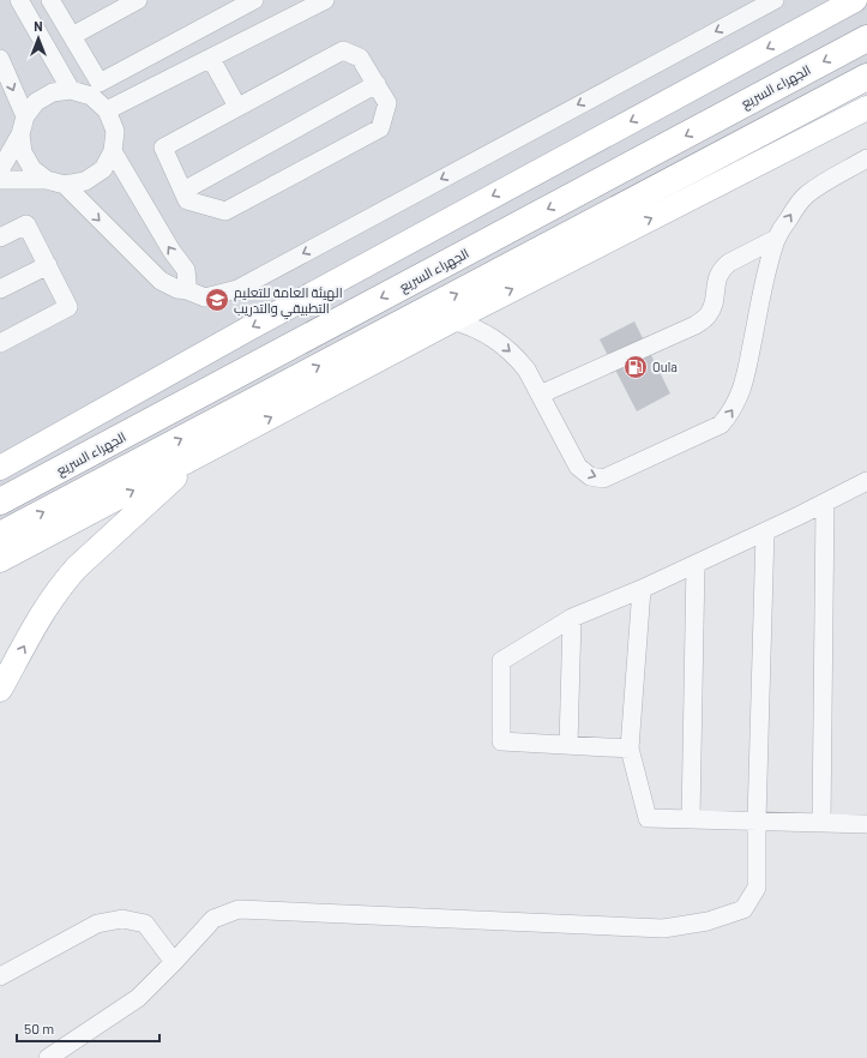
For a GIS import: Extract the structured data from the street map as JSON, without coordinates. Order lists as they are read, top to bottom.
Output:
{
  "streets": {
    "highway": ["الجهراء السريع"]
  },
  "places": {
    "school or university": ["الهيئة العامة للتعليم التطبيقي والتدريب"],
    "fuel station": ["Oula"]
  },
  "scale_bar": "50 m",
  "north": "top"
}
